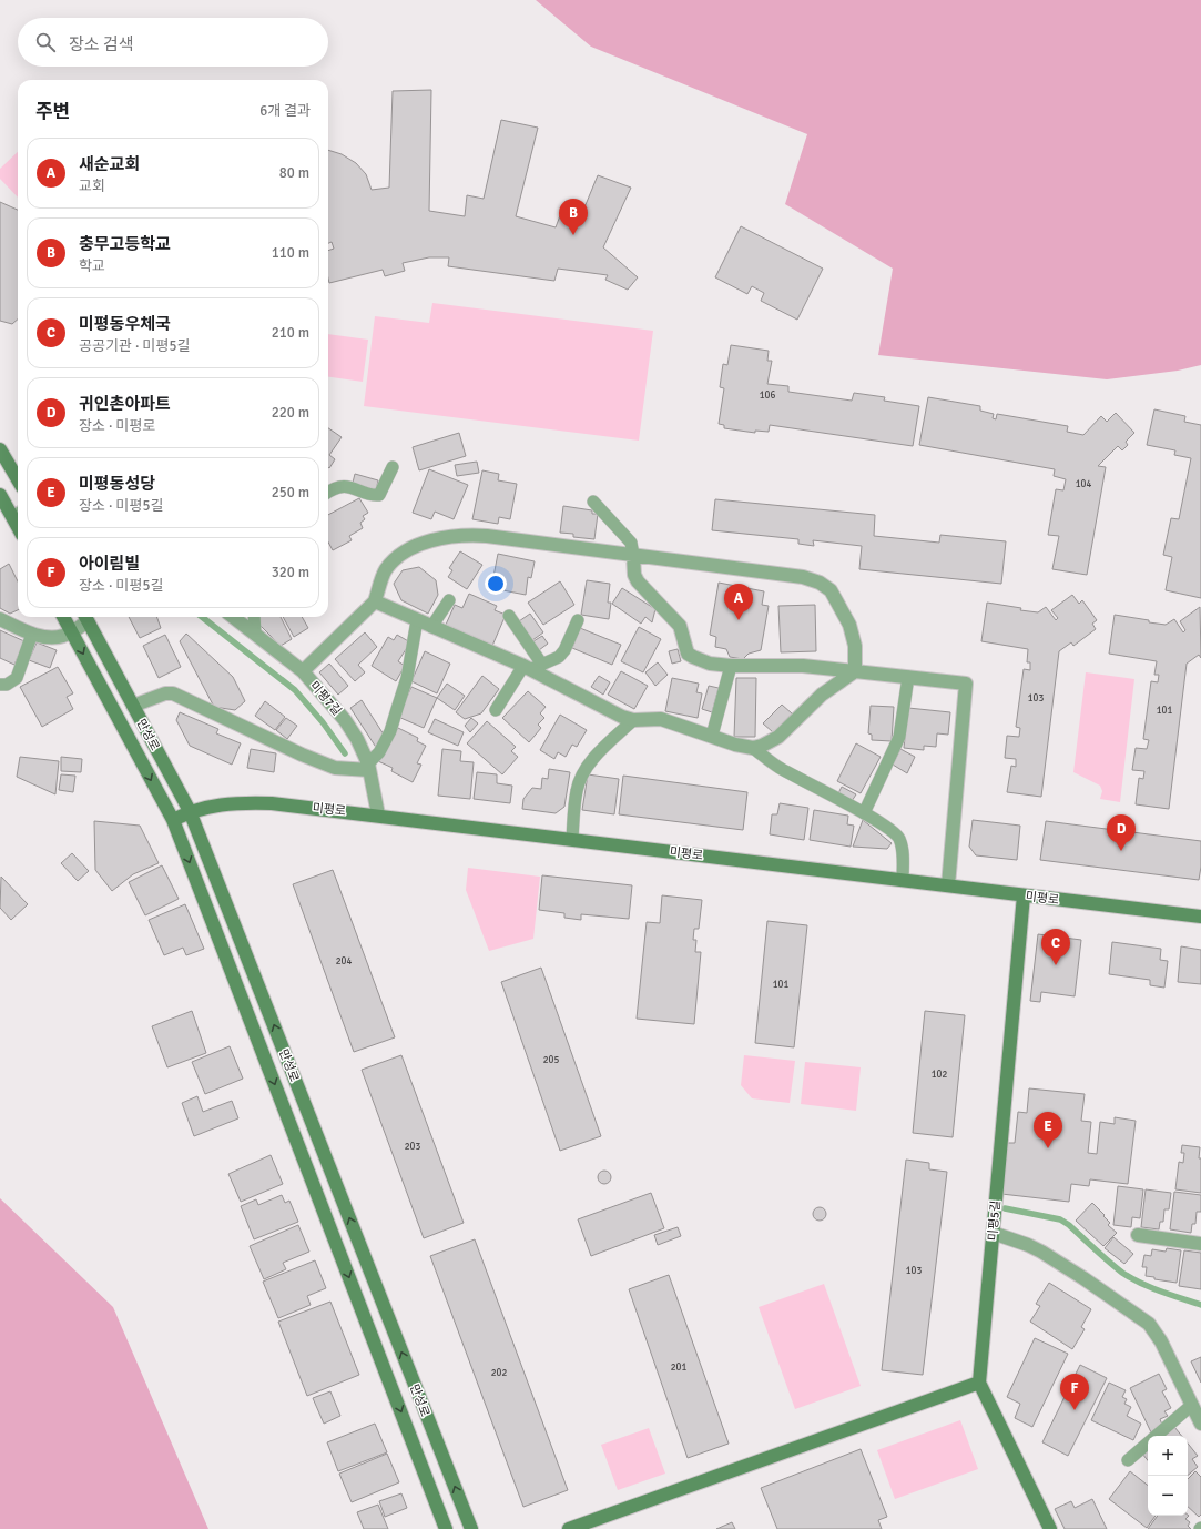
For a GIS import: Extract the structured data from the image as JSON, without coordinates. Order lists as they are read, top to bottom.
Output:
{
  "streets": {
    "street": [
      "미평7길",
      "만성로",
      "미평로",
      "미평5길"
    ]
  },
  "crossings": [
    ["미평7길", "미평로"],
    ["만성로", "미평로"],
    ["미평로", "미평5길"]
  ],
  "house_numbers": [
    "106",
    "104",
    "103",
    "101",
    "204",
    "101",
    "205",
    "102",
    "203",
    "103",
    "201",
    "202"
  ],
  "page": {
    "search": "장소 검색",
    "heading": ["주변", "6개 결과"],
    "list": [
      {
        "mark": "A",
        "name": "새순교회",
        "note": "교회",
        "value": "80 m"
      },
      {
        "mark": "B",
        "name": "충무고등학교",
        "note": "학교",
        "value": "110 m"
      },
      {
        "mark": "C",
        "name": "미평동우체국",
        "note": "공공기관 · 미평5길",
        "value": "210 m"
      },
      {
        "mark": "D",
        "name": "귀인촌아파트",
        "note": "장소 · 미평로",
        "value": "220 m"
      },
      {
        "mark": "E",
        "name": "미평동성당",
        "note": "장소 · 미평5길",
        "value": "250 m"
      },
      {
        "mark": "F",
        "name": "아이림빌",
        "note": "장소 · 미평5길",
        "value": "320 m"
      }
    ],
    "pins": [
      "B",
      "A",
      "D",
      "C",
      "E",
      "F"
    ],
    "map_buttons": ["+", "−"]
  }
}
